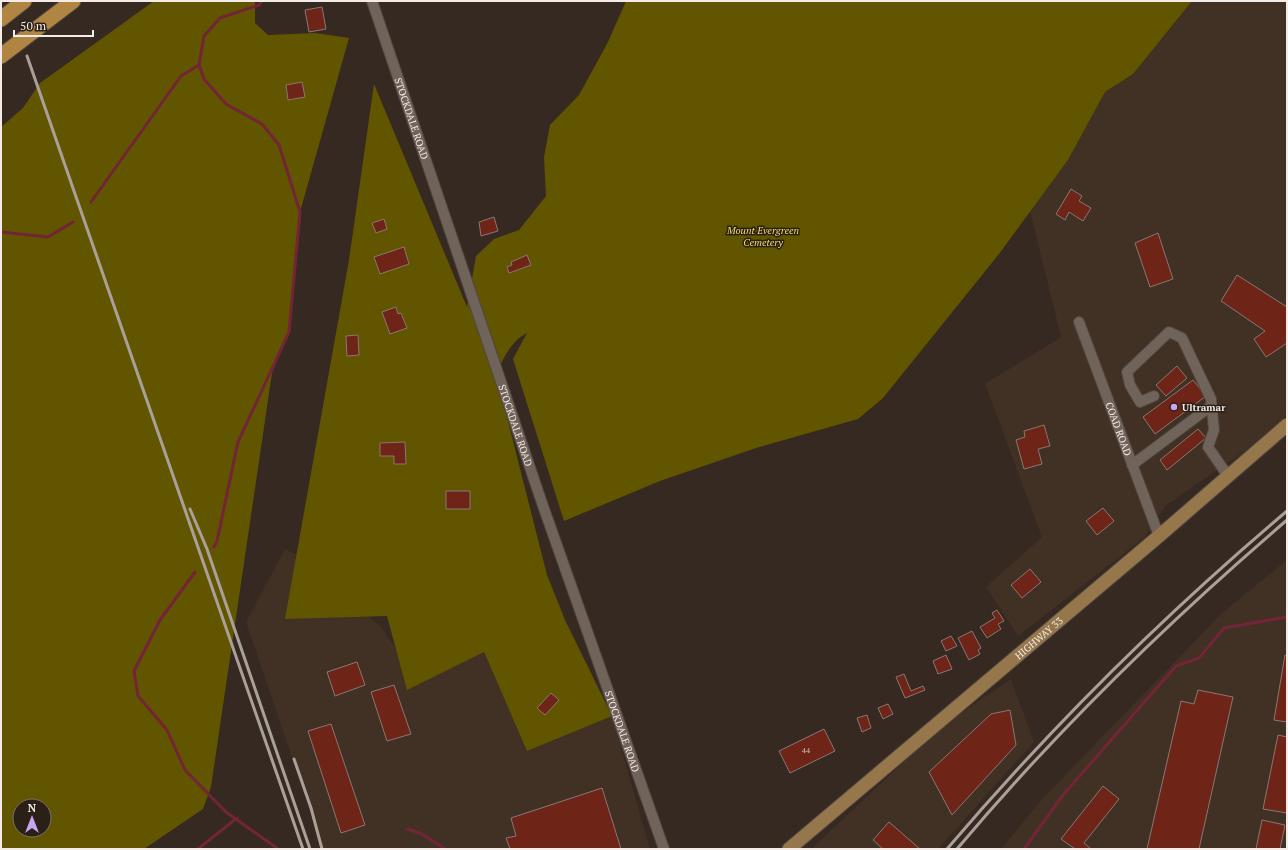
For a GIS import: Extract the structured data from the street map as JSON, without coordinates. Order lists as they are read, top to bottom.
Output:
{
  "streets": {
    "main road": ["HIGHWAY 33"],
    "street": ["STOCKDALE ROAD", "COAD ROAD"]
  },
  "crossings": [
    ["COAD ROAD", "HIGHWAY 33"]
  ],
  "parks": ["Mount Evergreen Cemetery"],
  "places": ["Ultramar"],
  "house_numbers": ["44"],
  "scale_bar": "50 m",
  "north": "top"
}
